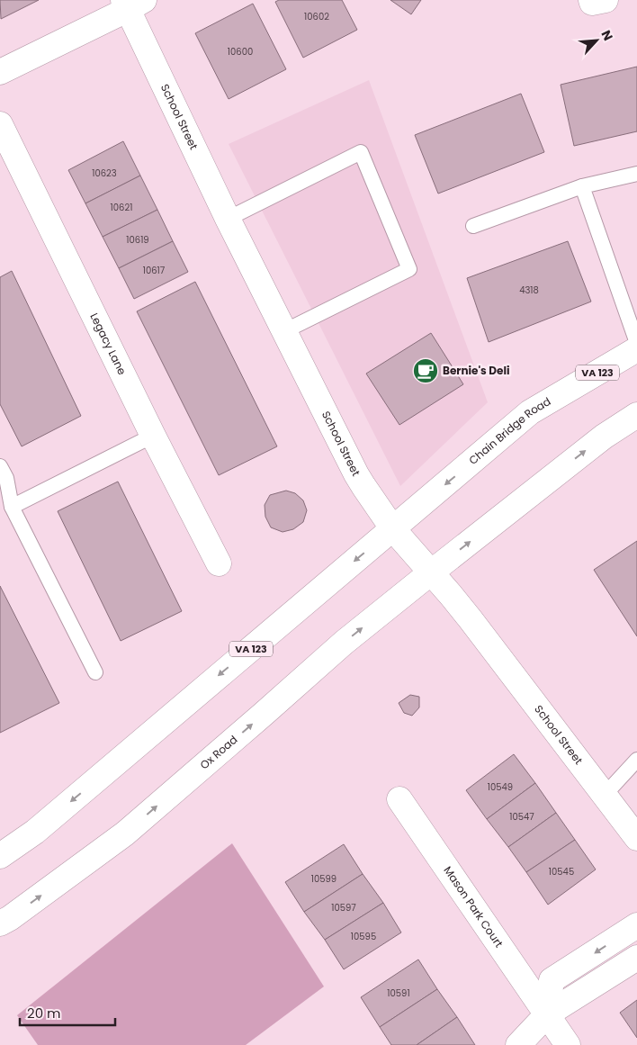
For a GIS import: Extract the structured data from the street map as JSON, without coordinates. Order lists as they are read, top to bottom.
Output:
{
  "streets": {
    "street": [
      "School Street",
      "Legacy Lane",
      "VA 123",
      "Chain Bridge Road",
      "Ox Road",
      "Mason Park Court"
    ]
  },
  "crossings": [
    ["School Street", "VA 123"],
    ["School Street", "Chain Bridge Road"],
    ["School Street", "Ox Road"],
    ["VA 123", "Chain Bridge Road"]
  ],
  "places": {
    "cafe": ["Bernie's Deli"]
  },
  "house_numbers": [
    "10602",
    "10600",
    "10623",
    "10621",
    "10619",
    "10617",
    "4318",
    "10549",
    "10547",
    "10545",
    "10599",
    "10597",
    "10595",
    "10591"
  ],
  "scale_bar": "20 m",
  "north": "top right"
}
